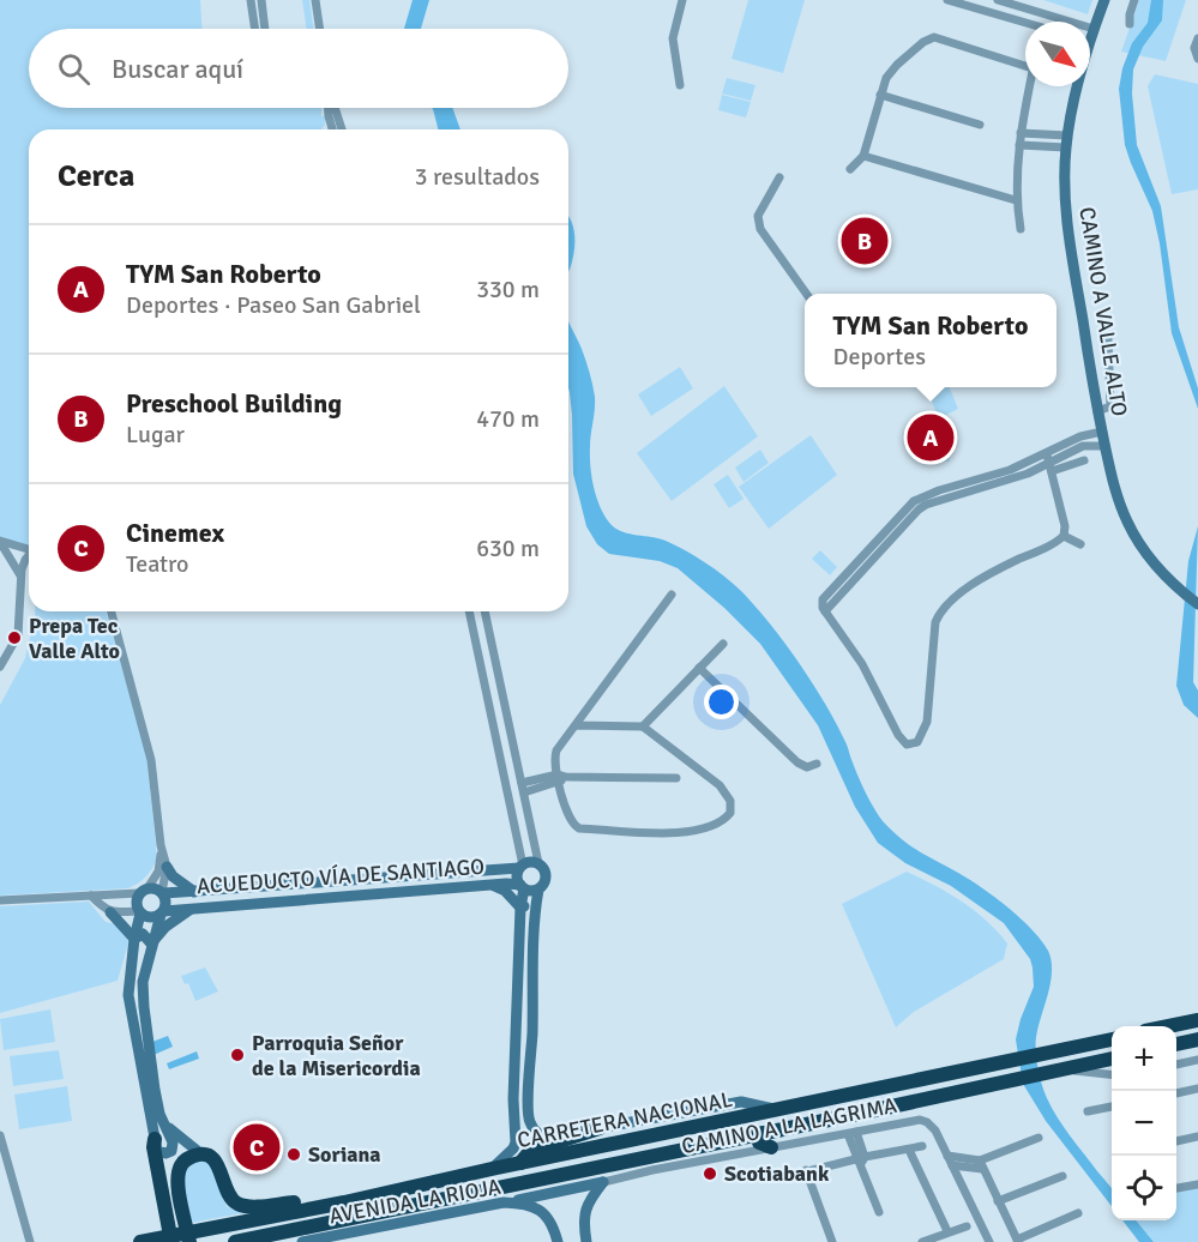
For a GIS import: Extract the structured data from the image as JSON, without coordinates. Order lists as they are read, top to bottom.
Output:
{
  "streets": {
    "highway": ["CARRETERA NACIONAL"],
    "street": [
      "CAMINO A VALLE ALTO",
      "ACUEDUCTO VÍA DE SANTIAGO",
      "CAMINO A LA LAGRIMA",
      "AVENIDA LA RIOJA"
    ]
  },
  "places": [
    "Prepa Tec Valle Alto",
    "Parroquia Señor de la Misericordia",
    "Soriana",
    "Scotiabank"
  ],
  "north": "bottom right",
  "page": {
    "search": "Buscar aquí",
    "heading": ["Cerca", "3 resultados"],
    "pins": ["B", "A", "C"],
    "list": [
      {
        "mark": "A",
        "name": "TYM San Roberto",
        "note": "Deportes · Paseo San Gabriel",
        "value": "330 m"
      },
      {
        "mark": "B",
        "name": "Preschool Building",
        "note": "Lugar",
        "value": "470 m"
      },
      {
        "mark": "C",
        "name": "Cinemex",
        "note": "Teatro",
        "value": "630 m"
      }
    ],
    "popup": ["TYM San Roberto", "Deportes"],
    "map_buttons": ["+", "−"]
  }
}
